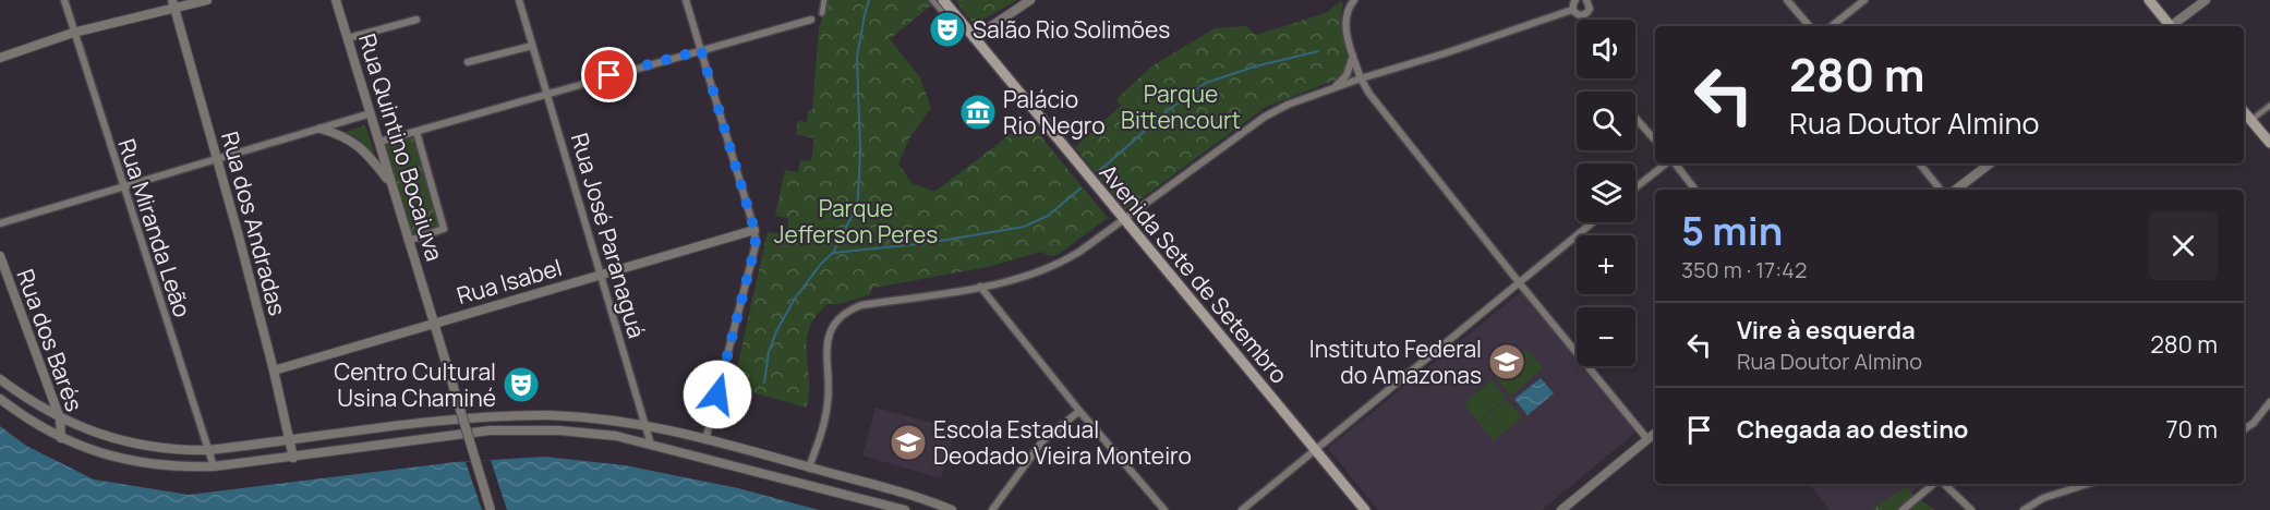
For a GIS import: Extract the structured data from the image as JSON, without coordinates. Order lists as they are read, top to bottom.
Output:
{
  "streets": {
    "main road": ["Avenida Sete de Setembro"],
    "street": [
      "Rua Quintino Bocaiuva",
      "Rua dos Andradas",
      "Rua Miranda Leão",
      "Rua José Paranaguá",
      "Rua Isabel",
      "Rua dos Barés"
    ]
  },
  "crossings": [
    ["Rua Quintino Bocaiuva", "Rua Isabel"],
    ["Rua dos Andradas", "Rua Isabel"],
    ["Rua José Paranaguá", "Rua Isabel"]
  ],
  "parks": ["Parque Bittencourt", "Parque Jefferson Peres"],
  "places": {
    "theatre": ["Salão Rio Solimões", "Centro Cultural Usina Chaminé"],
    "museum": ["Palácio Rio Negro"],
    "school or university": ["Instituto Federal do Amazonas", "Escola Estadual Deodado Vieira Monteiro"]
  },
  "page": {
    "map_buttons": ["+", "−"],
    "turn": ["280 m", "Rua Doutor Almino"],
    "heading": ["5 min", "350 m · 17:42"],
    "list": [
      {
        "name": "Vire à esquerda",
        "note": "Rua Doutor Almino",
        "value": "280 m"
      },
      {
        "name": "Chegada ao destino",
        "value": "70 m"
      }
    ]
  }
}
